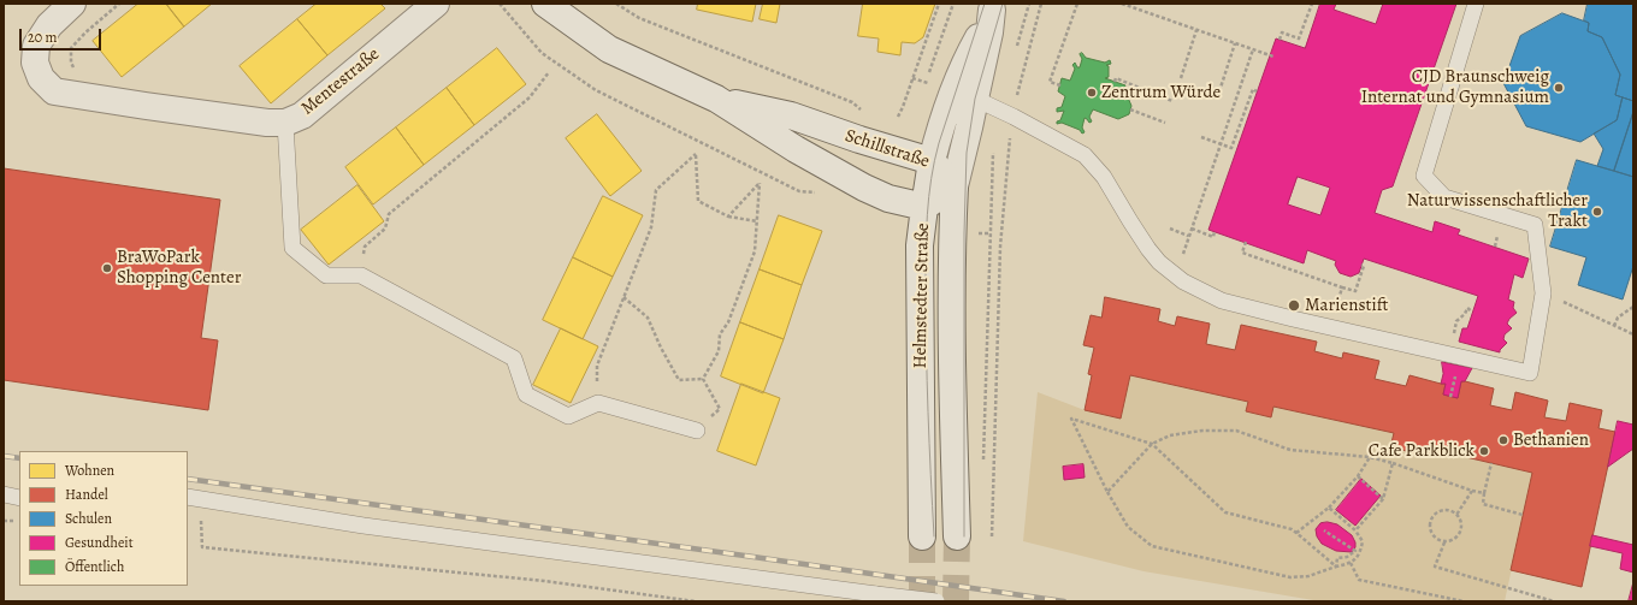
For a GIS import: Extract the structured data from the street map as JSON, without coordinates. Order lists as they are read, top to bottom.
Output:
{
  "streets": {
    "main road": ["Mentestraße", "Schillstraße", "Helmstedter Straße"]
  },
  "crossings": [
    ["Schillstraße", "Helmstedter Straße"]
  ],
  "places": [
    "CJD Braunschweig Internat und Gymnasium",
    "Zentrum Würde",
    "Naturwissenschaftlicher Trakt",
    "BraWoPark Shopping Center",
    "Marienstift",
    "Bethanien",
    "Cafe Parkblick"
  ],
  "legend": [
    "Wohnen",
    "Handel",
    "Schulen",
    "Gesundheit",
    "Öffentlich"
  ],
  "scale_bar": "20 m"
}
